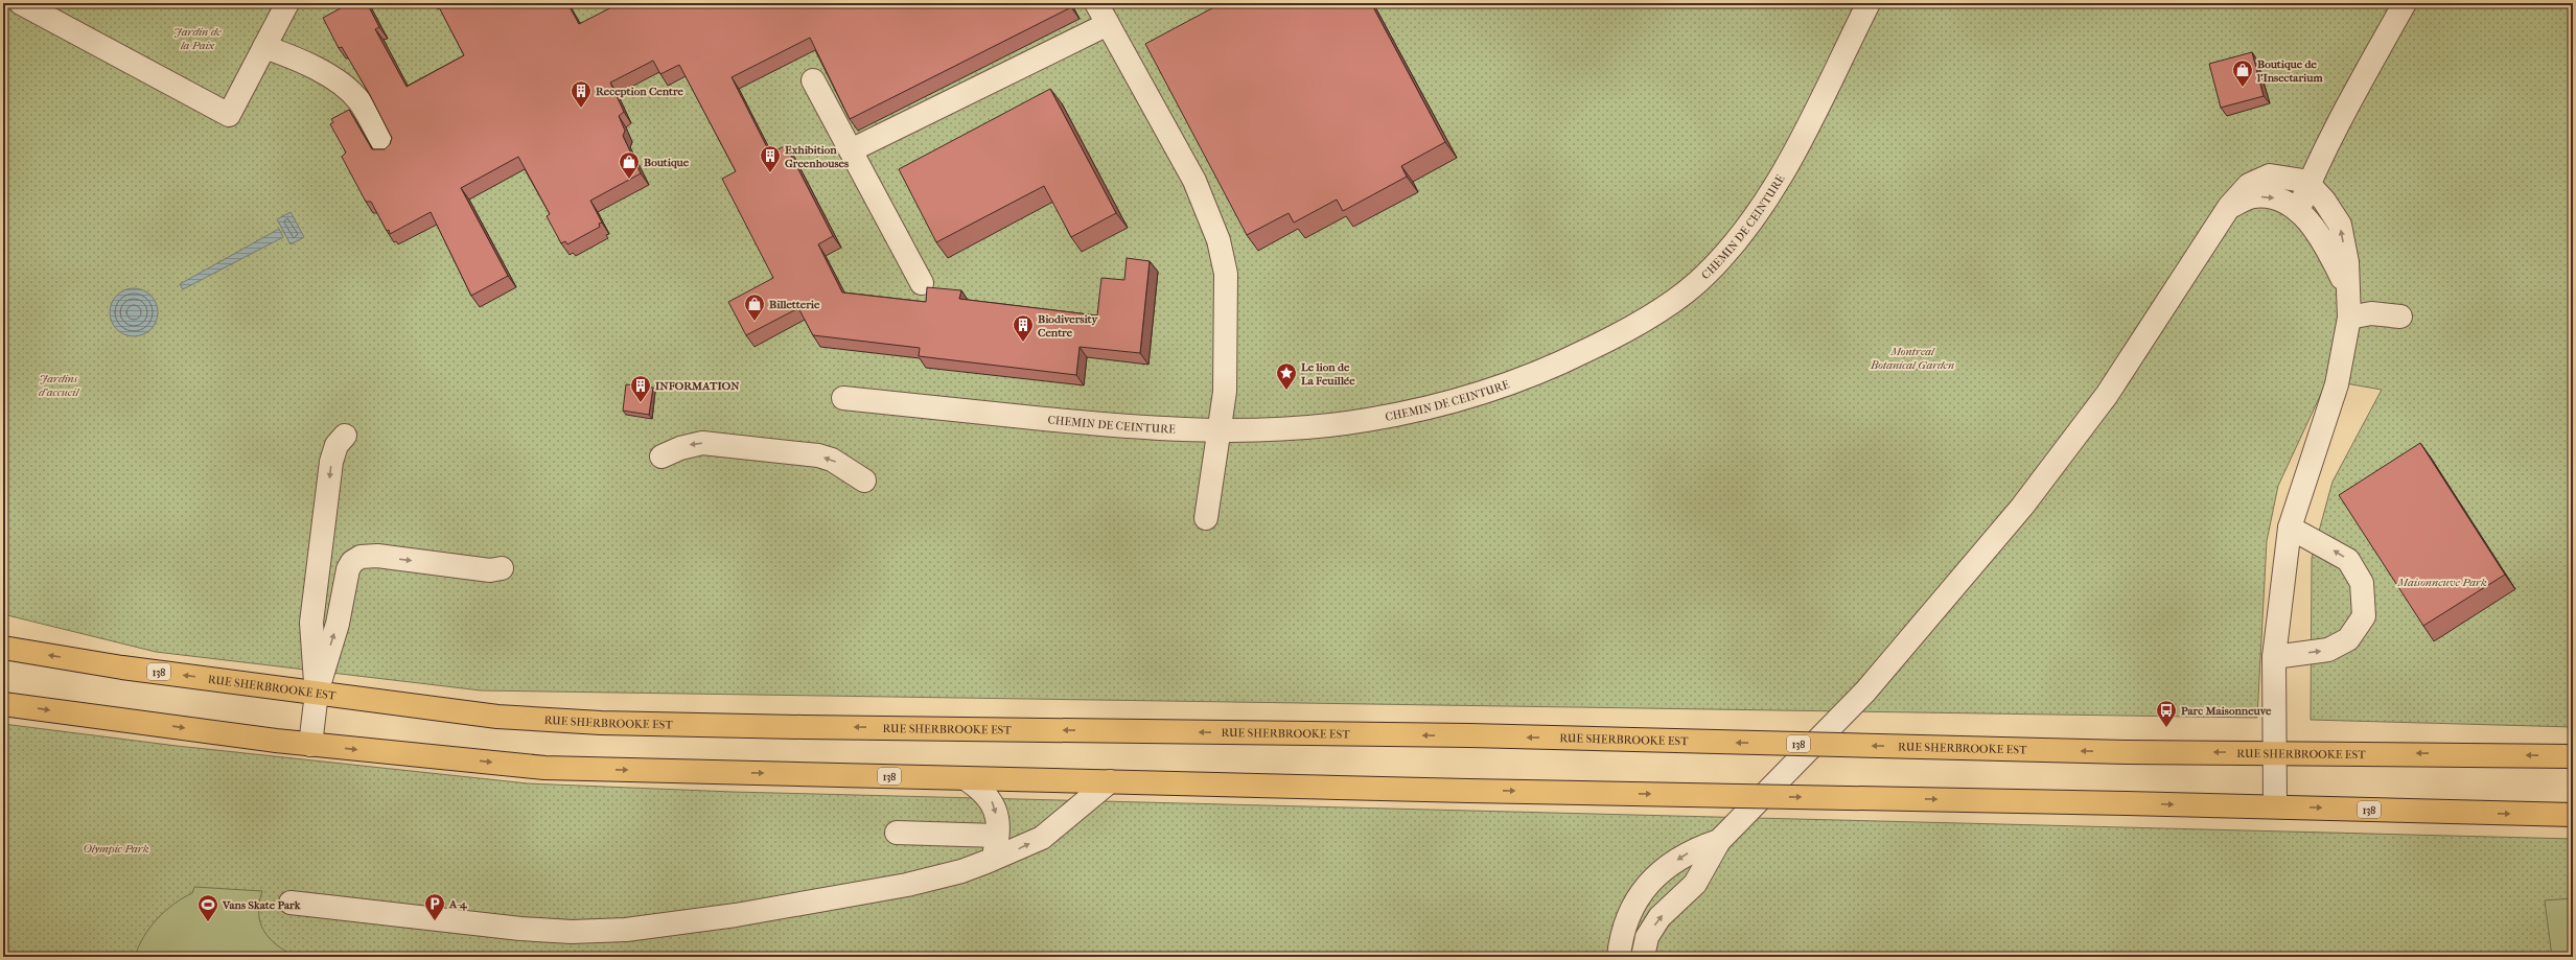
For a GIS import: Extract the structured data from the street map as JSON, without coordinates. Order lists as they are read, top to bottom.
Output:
{
  "streets": {
    "main road": ["138", "RUE SHERBROOKE EST"],
    "lane": ["CHEMIN DE CEINTURE"]
  },
  "parks": [
    "Jardin de la Paix",
    "Montreal Botanical Garden",
    "Jardins d'accueil",
    "Maisonneuve Park",
    "Olympic Park"
  ],
  "places": {
    "shop": ["Boutique de l'Insectarium", "Boutique", "Billetterie"],
    "building": [
      "Reception Centre",
      "Exhibition Greenhouses",
      "Biodiversity Centre",
      "INFORMATION"
    ],
    "place": ["Le lion de La Feuillée"],
    "bus stop": ["Parc Maisonneuve"],
    "parking": ["A-4"],
    "sports": ["Vans Skate Park"]
  }
}
